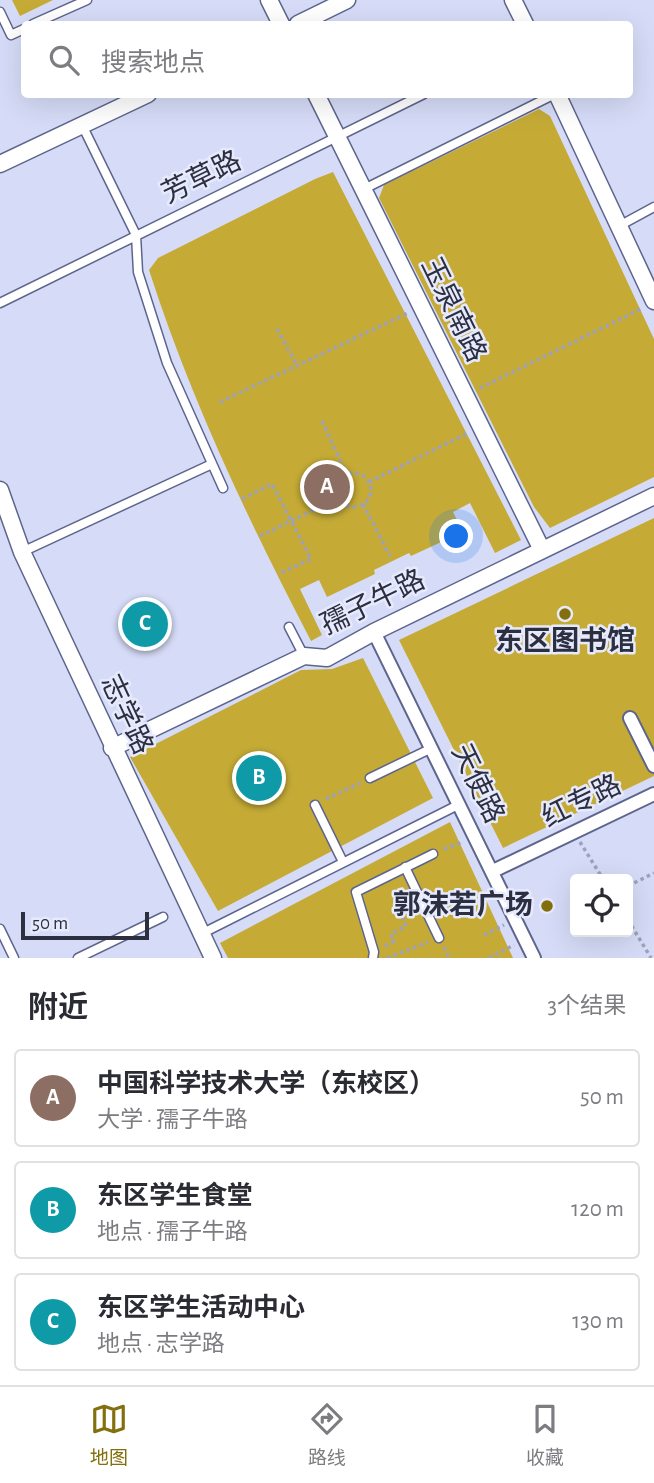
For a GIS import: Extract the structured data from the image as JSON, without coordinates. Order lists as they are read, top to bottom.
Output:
{
  "streets": {
    "street": [
      "玉泉南路",
      "孺子牛路",
      "志学路",
      "天使路",
      "红专路"
    ],
    "lane": ["芳草路"]
  },
  "crossings": [
    ["芳草路", "玉泉南路"],
    ["玉泉南路", "孺子牛路"],
    ["孺子牛路", "志学路"],
    ["孺子牛路", "天使路"],
    ["天使路", "红专路"]
  ],
  "places": ["东区图书馆", "郭沫若广场"],
  "scale_bar": "50 m",
  "page": {
    "search": "搜索地点",
    "pins": ["A", "C", "B"],
    "scale": "50 m",
    "heading": ["附近", "3个结果"],
    "list": [
      {
        "mark": "A",
        "name": "中国科学技术大学（东校区）",
        "note": "大学 · 孺子牛路",
        "value": "50 m"
      },
      {
        "mark": "B",
        "name": "东区学生食堂",
        "note": "地点 · 孺子牛路",
        "value": "120 m"
      },
      {
        "mark": "C",
        "name": "东区学生活动中心",
        "note": "地点 · 志学路",
        "value": "130 m"
      }
    ],
    "nav": ["地图", "路线", "收藏"]
  }
}
